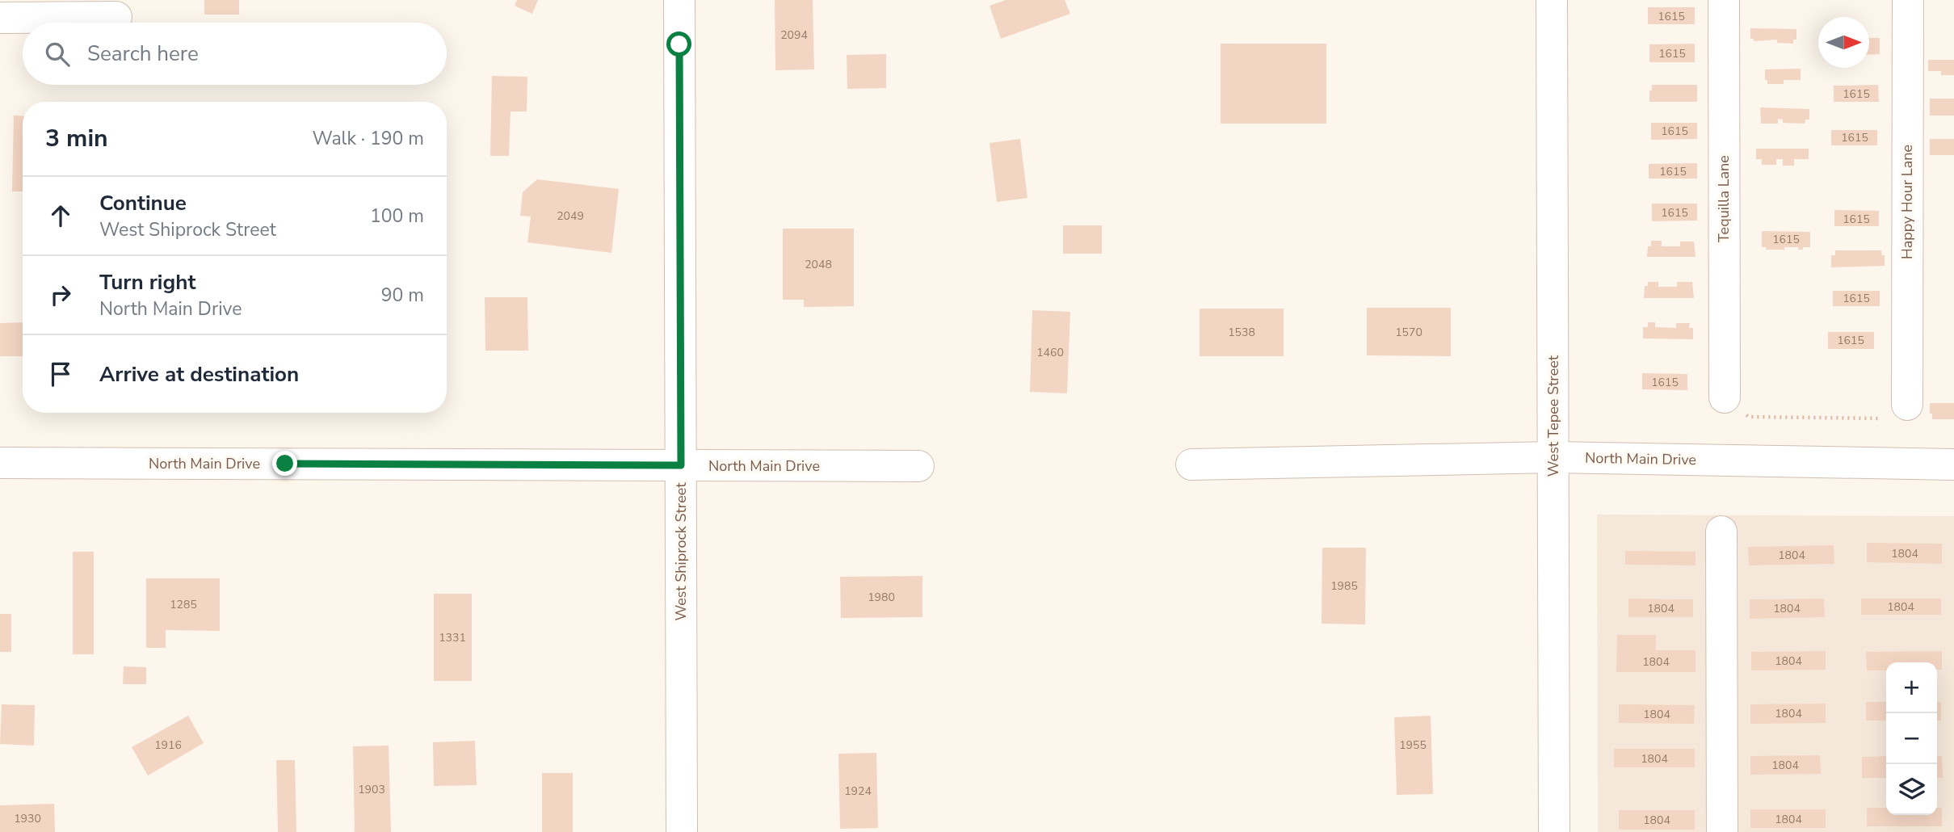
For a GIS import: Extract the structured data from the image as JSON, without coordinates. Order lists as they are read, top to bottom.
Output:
{
  "streets": {
    "street": [
      "Tequilla Lane",
      "Happy Hour Lane",
      "West Tepee Street",
      "North Main Drive",
      "West Shiprock Street"
    ]
  },
  "crossings": [
    ["West Tepee Street", "North Main Drive"],
    ["North Main Drive", "West Shiprock Street"]
  ],
  "house_numbers": [
    "1615",
    "2094",
    "1615",
    "1615",
    "1615",
    "1615",
    "1615",
    "1615",
    "2049",
    "1615",
    "1615",
    "2048",
    "1615",
    "1538",
    "1570",
    "1615",
    "1460",
    "1615",
    "1804",
    "1804",
    "1985",
    "1980",
    "1285",
    "1804",
    "1804",
    "1804",
    "1331",
    "1804",
    "1804",
    "1804",
    "1804",
    "1916",
    "1955",
    "1804",
    "1804",
    "1903",
    "1924",
    "1930",
    "1804",
    "1804"
  ],
  "north": "right",
  "page": {
    "search": "Search here",
    "heading": ["3 min", "Walk · 190 m"],
    "list": [
      ["Continue", "West Shiprock Street", "100 m"],
      ["Turn right", "North Main Drive", "90 m"],
      "Arrive at destination"
    ],
    "map_buttons": ["+", "−"]
  }
}
